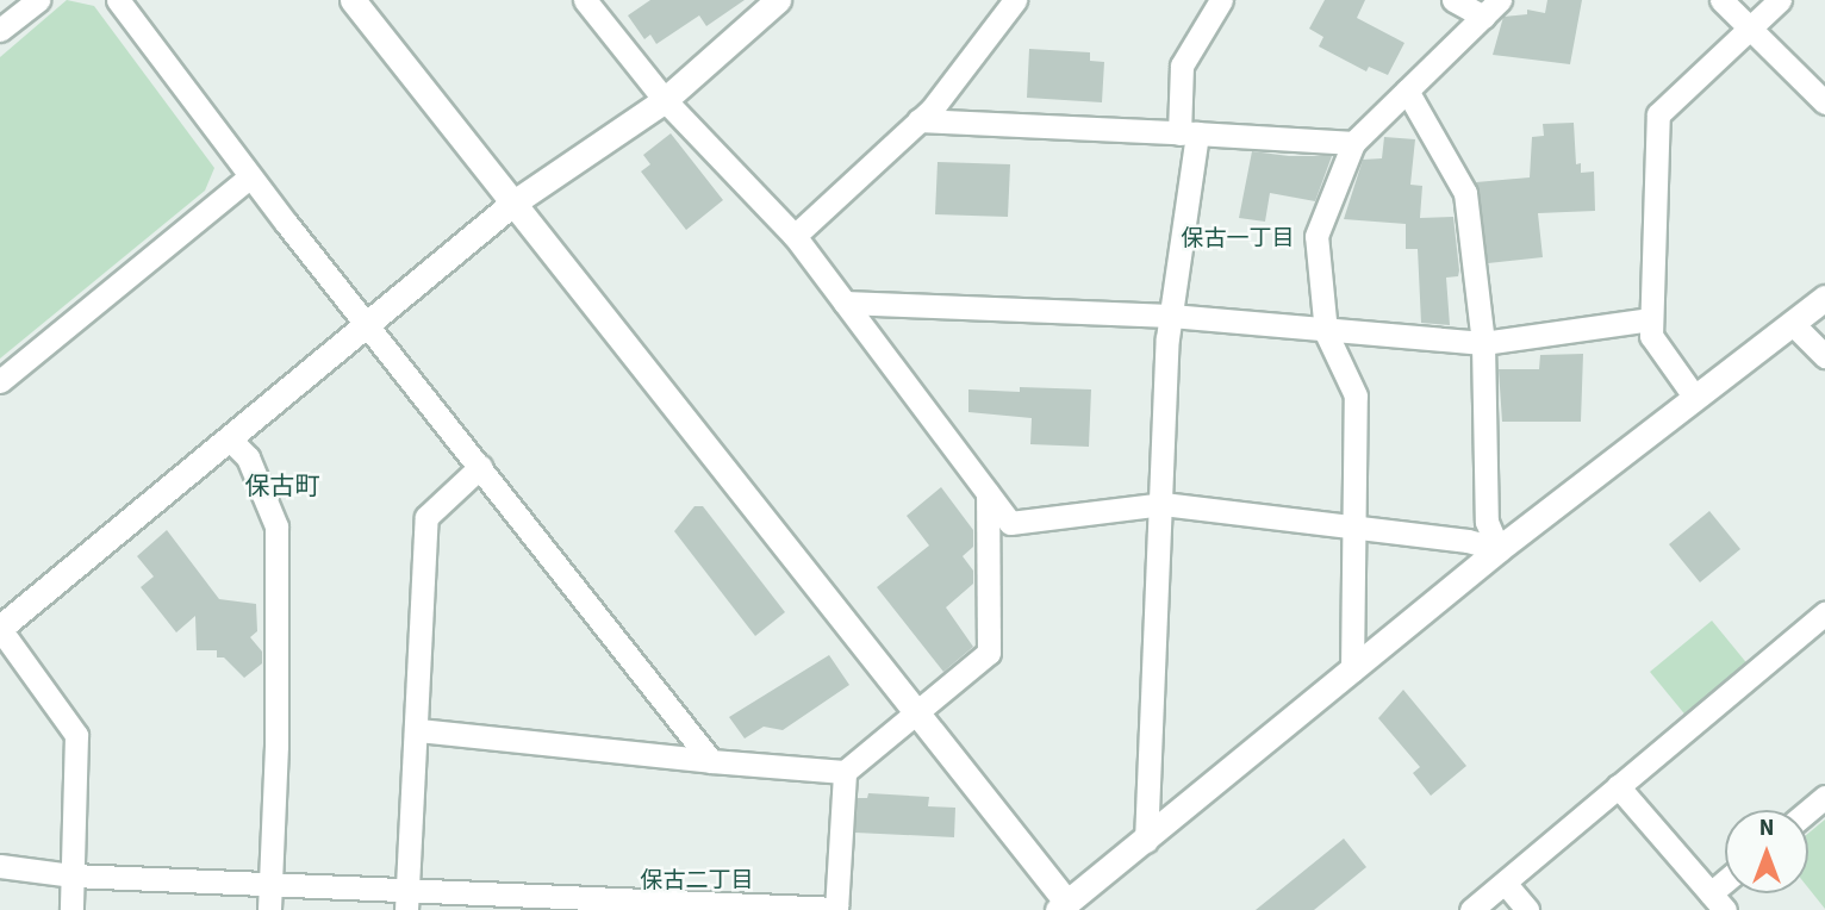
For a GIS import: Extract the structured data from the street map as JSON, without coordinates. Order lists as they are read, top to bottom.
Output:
{
  "districts": ["保古一丁目", "保古町", "保古二丁目"],
  "north": "top"
}
